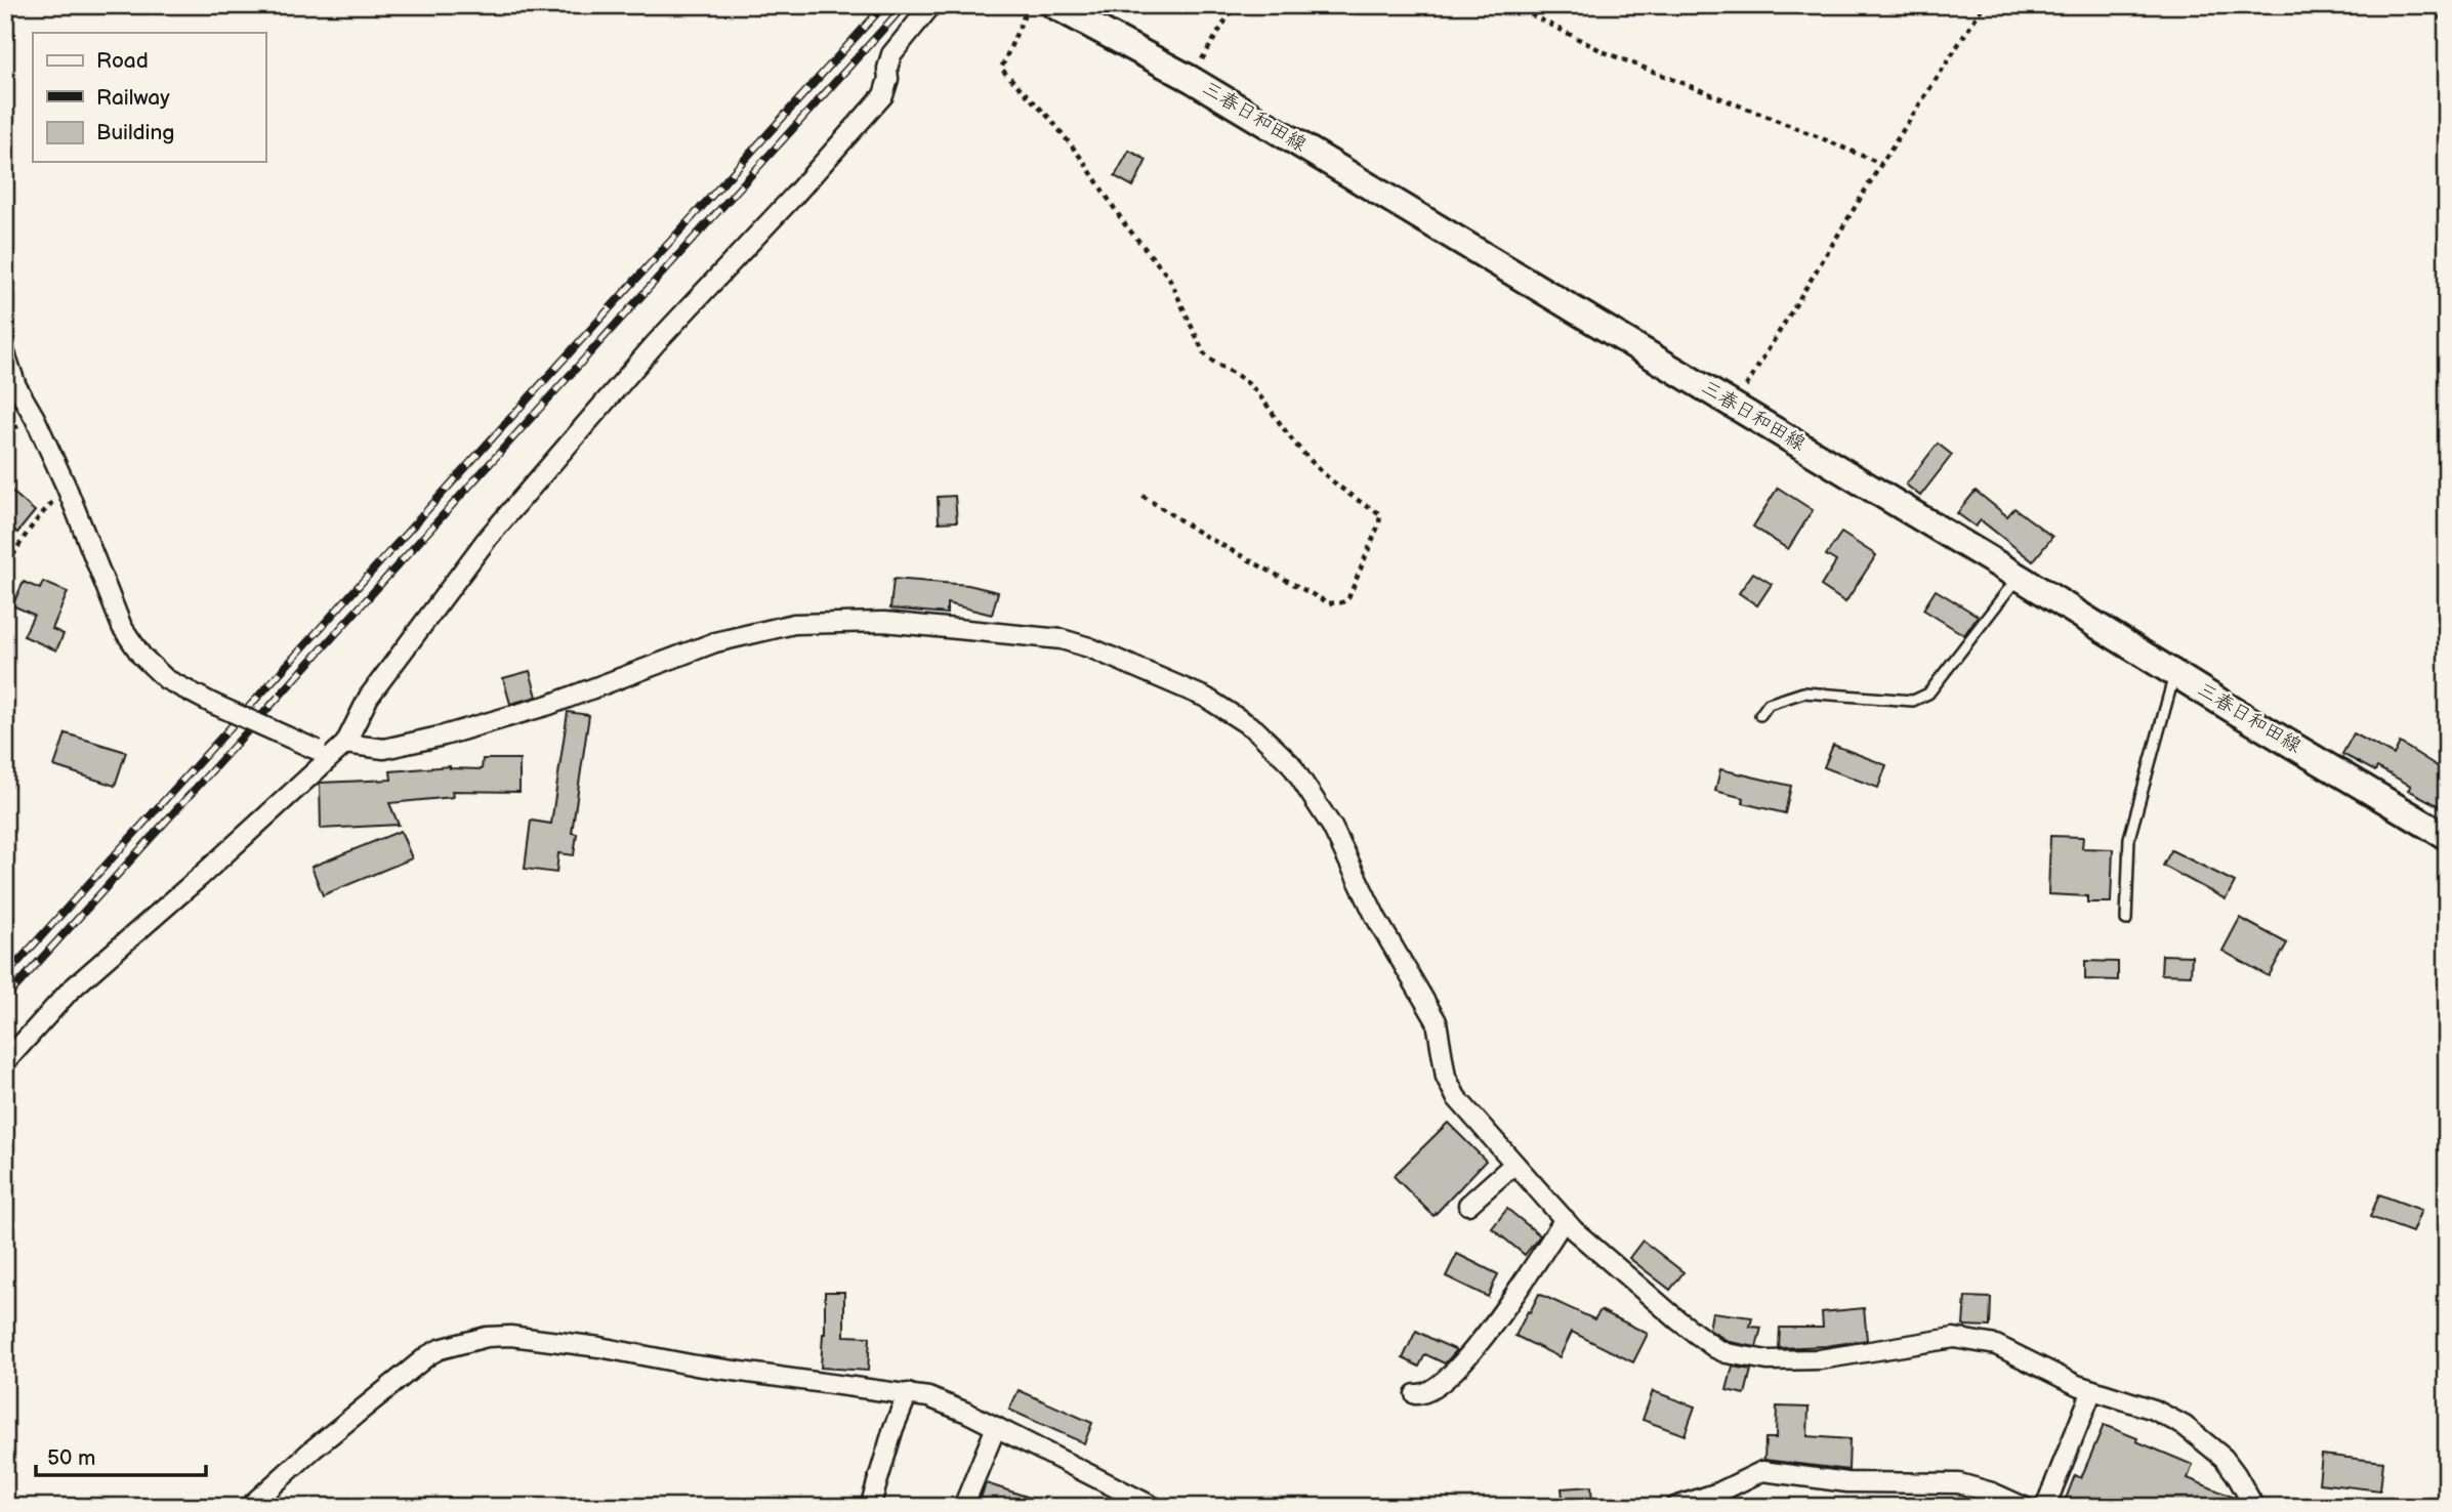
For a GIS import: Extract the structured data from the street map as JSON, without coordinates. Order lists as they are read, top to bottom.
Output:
{
  "streets": {
    "main road": ["三春日和田線"]
  },
  "legend": ["Road", "Railway", "Building"],
  "scale_bar": "50 m"
}
